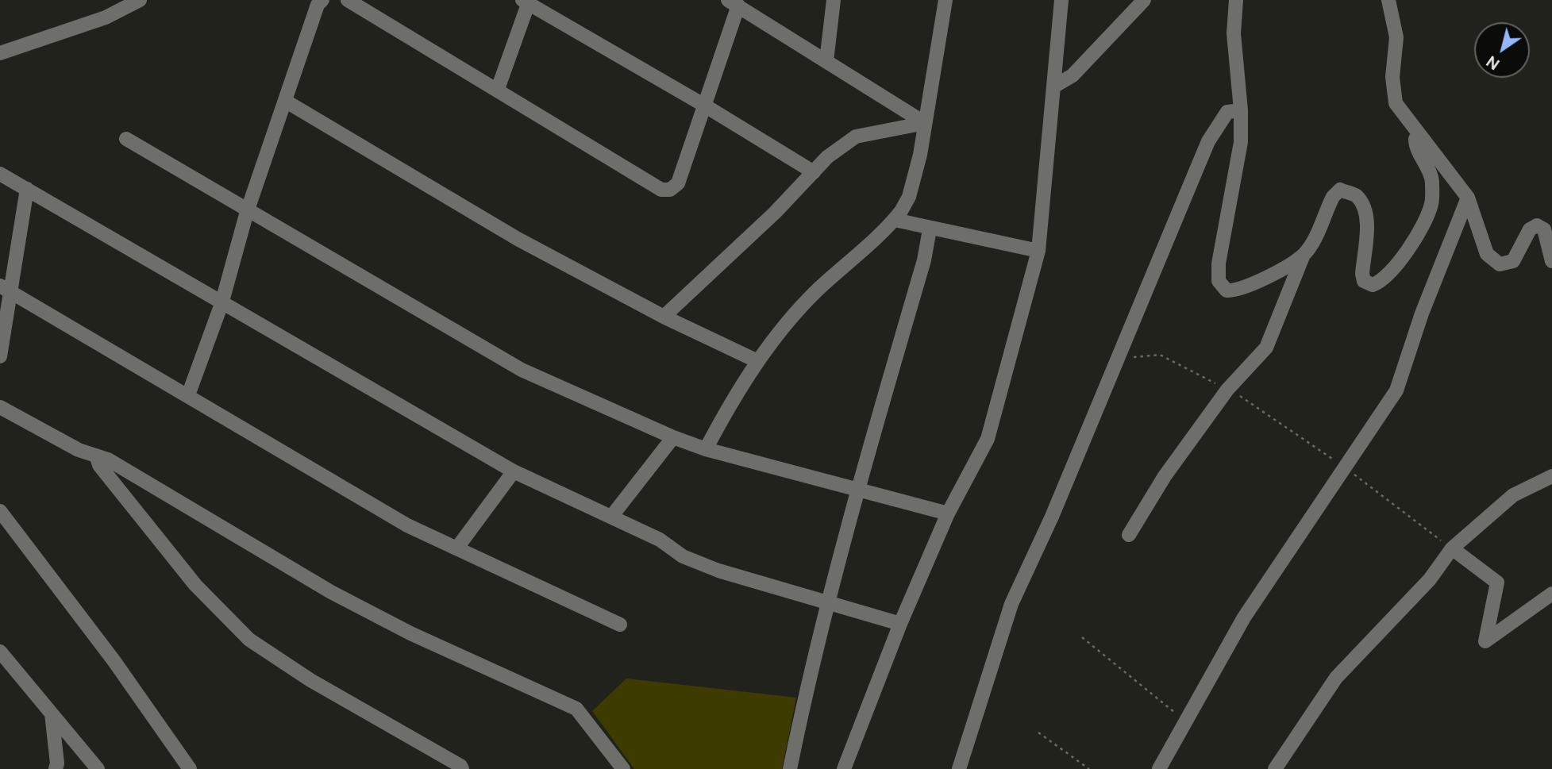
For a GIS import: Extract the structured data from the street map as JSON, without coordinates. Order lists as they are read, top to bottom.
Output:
{
  "north": "bottom left"
}
